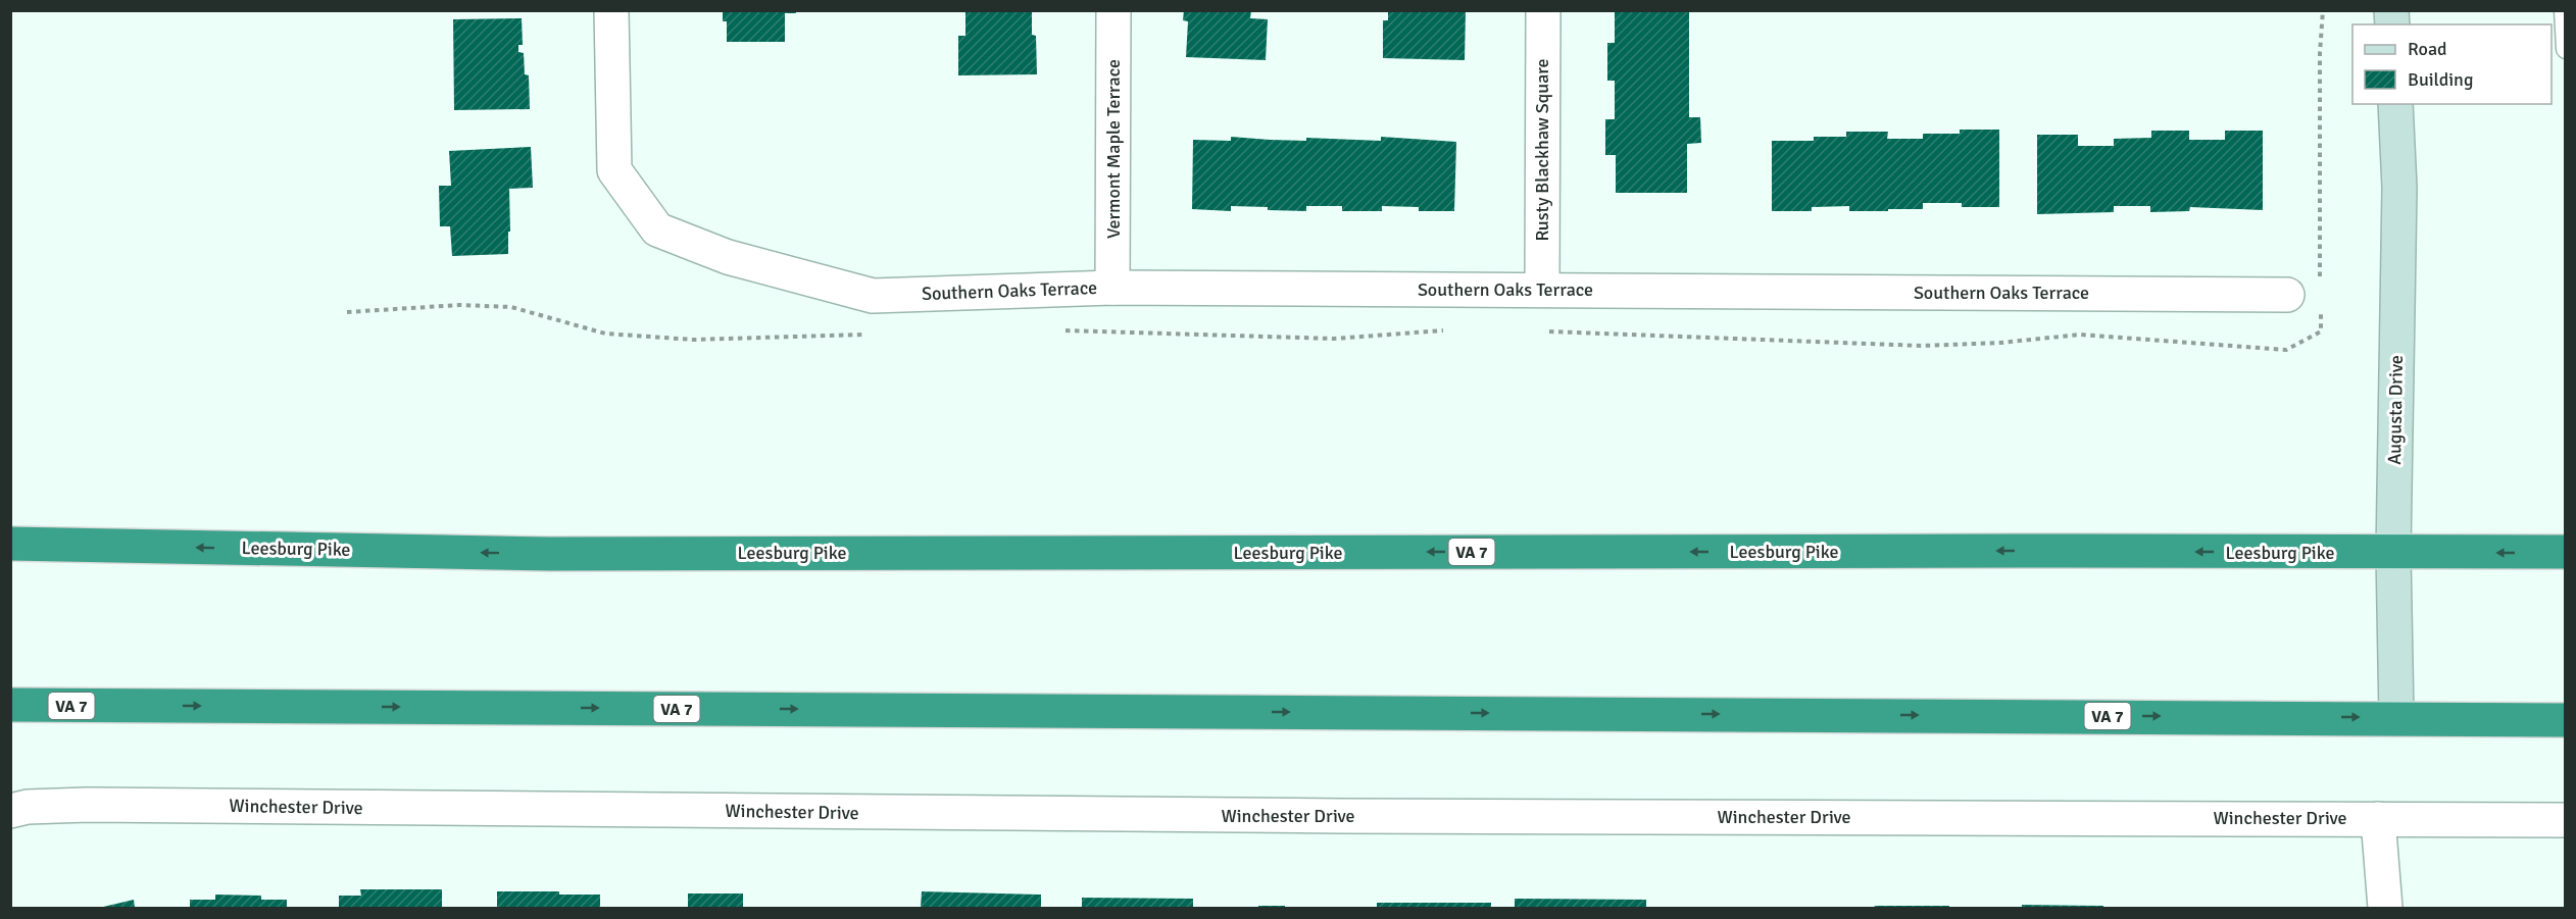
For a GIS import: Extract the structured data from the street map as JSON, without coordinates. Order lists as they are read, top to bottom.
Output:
{
  "streets": {
    "highway": ["Leesburg Pike", "VA 7"],
    "street": [
      "Vermont Maple Terrace",
      "Rusty Blackhaw Square",
      "Southern Oaks Terrace",
      "Augusta Drive",
      "Winchester Drive"
    ]
  },
  "crossings": [
    ["Vermont Maple Terrace", "Southern Oaks Terrace"],
    ["Rusty Blackhaw Square", "Southern Oaks Terrace"],
    ["Augusta Drive", "Leesburg Pike"],
    ["Augusta Drive", "VA 7"]
  ],
  "legend": ["Road", "Building"]
}
